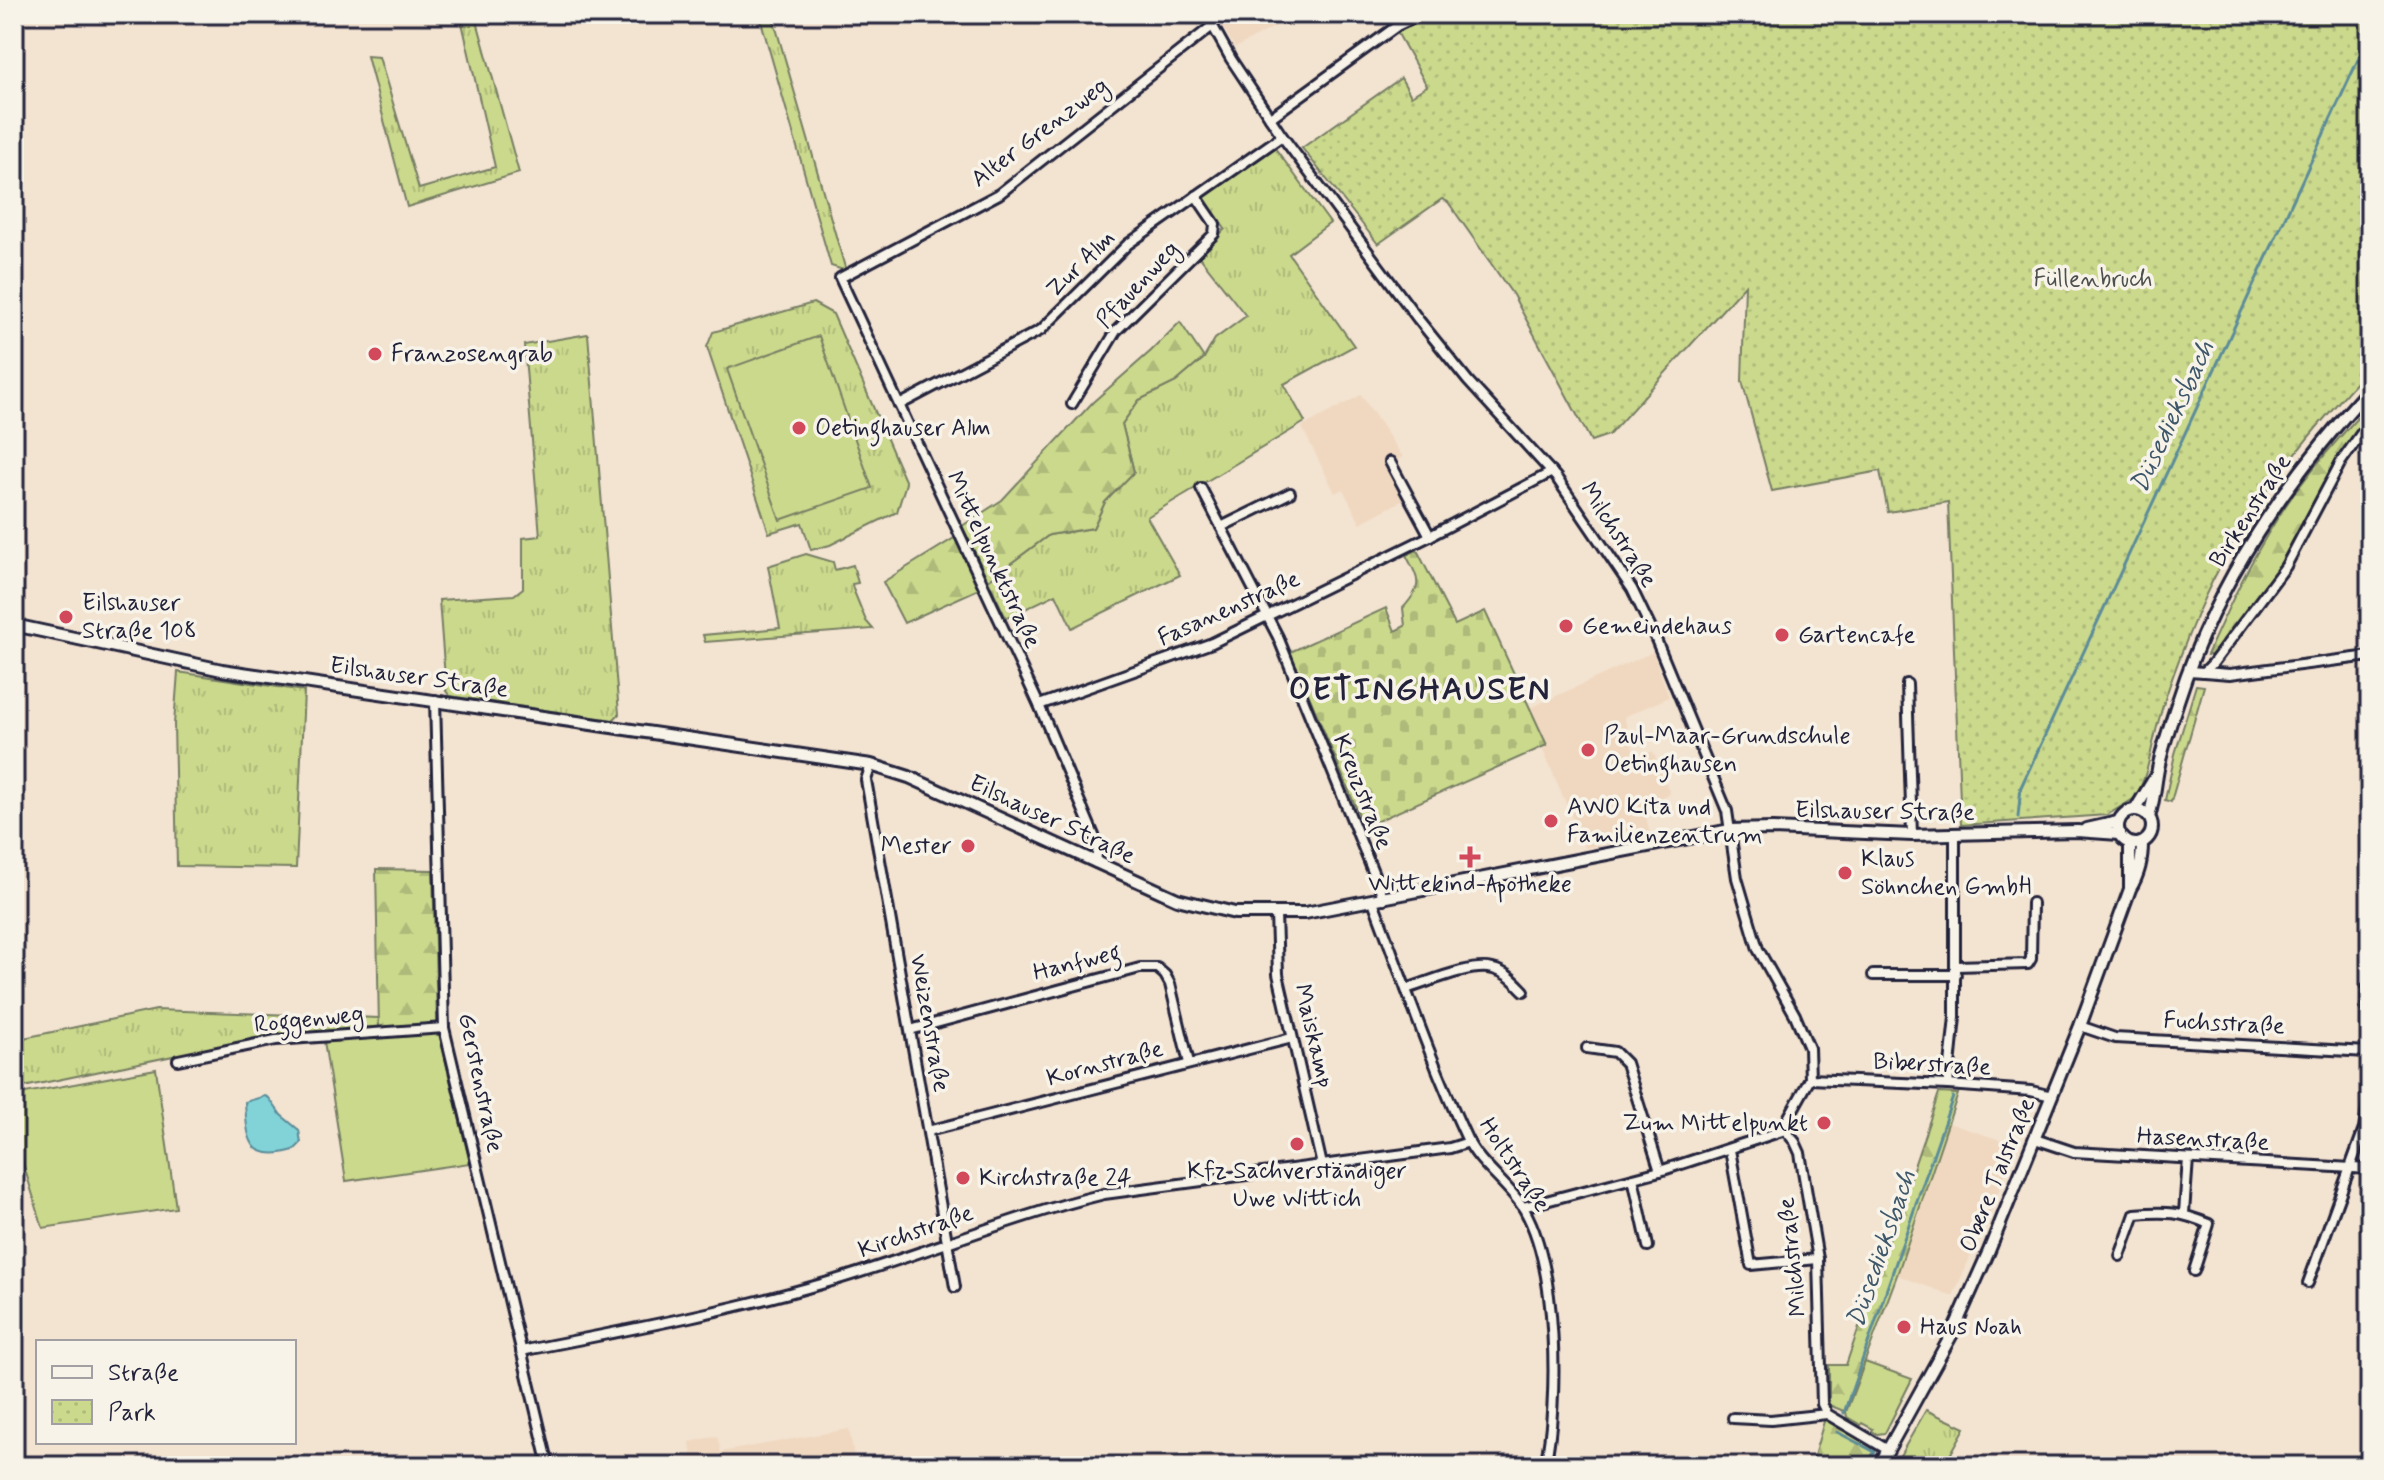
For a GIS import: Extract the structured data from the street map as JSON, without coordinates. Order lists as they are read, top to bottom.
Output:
{
  "streets": {
    "street": [
      "Alter Grenzweg",
      "Zur Alm",
      "Pfauenweg",
      "Birkenstraße",
      "Milchstraße",
      "Mittelpunktstraße",
      "Fasanenstraße",
      "Eilshauser Straße",
      "Kreuzstraße",
      "Hanfweg",
      "Roggenweg",
      "Weizenstraße",
      "Fuchsstraße",
      "Maiskamp",
      "Kornstraße",
      "Biberstraße",
      "Gerstenstraße",
      "Hasenstraße",
      "Holtstraße",
      "Obere Talstraße",
      "Kirchstraße"
    ]
  },
  "crossings": [
    ["Alter Grenzweg", "Milchstraße"],
    ["Alter Grenzweg", "Mittelpunktstraße"],
    ["Zur Alm", "Pfauenweg"],
    ["Zur Alm", "Milchstraße"],
    ["Zur Alm", "Mittelpunktstraße"],
    ["Birkenstraße", "Eilshauser Straße"],
    ["Birkenstraße", "Obere Talstraße"],
    ["Milchstraße", "Fasanenstraße"],
    ["Milchstraße", "Eilshauser Straße"],
    ["Milchstraße", "Biberstraße"],
    ["Mittelpunktstraße", "Fasanenstraße"],
    ["Mittelpunktstraße", "Eilshauser Straße"],
    ["Fasanenstraße", "Kreuzstraße"],
    ["Eilshauser Straße", "Kreuzstraße"],
    ["Eilshauser Straße", "Weizenstraße"],
    ["Eilshauser Straße", "Maiskamp"],
    ["Eilshauser Straße", "Gerstenstraße"],
    ["Eilshauser Straße", "Holtstraße"],
    ["Eilshauser Straße", "Obere Talstraße"],
    ["Kreuzstraße", "Holtstraße"],
    ["Hanfweg", "Weizenstraße"],
    ["Hanfweg", "Kornstraße"],
    ["Roggenweg", "Gerstenstraße"],
    ["Weizenstraße", "Kornstraße"],
    ["Weizenstraße", "Kirchstraße"],
    ["Fuchsstraße", "Obere Talstraße"],
    ["Maiskamp", "Kornstraße"],
    ["Maiskamp", "Kirchstraße"],
    ["Biberstraße", "Obere Talstraße"],
    ["Gerstenstraße", "Kirchstraße"],
    ["Hasenstraße", "Obere Talstraße"],
    ["Holtstraße", "Kirchstraße"]
  ],
  "districts": ["OETINGHAUSEN"],
  "water": ["Düsedieksbach"],
  "parks": ["Füllenbruch"],
  "places": {
    "other": [
      "Franzosengrab",
      "Oetinghauser Alm",
      "Eilshauser Straße 108",
      "Gemeindehaus",
      "Gartencafe",
      "Paul-Maar-Grundschule Oetinghausen",
      "AWO Kita und Familienzentrum",
      "Mester",
      "Klaus Söhnchen GmbH",
      "Zum Mittelpunkt",
      "Kfz Sachverständiger Uwe Wittich",
      "Kirchstraße 24",
      "Haus Noah"
    ],
    "health": ["Wittekind-Apotheke"]
  },
  "legend": ["Straße", "Park"]
}
